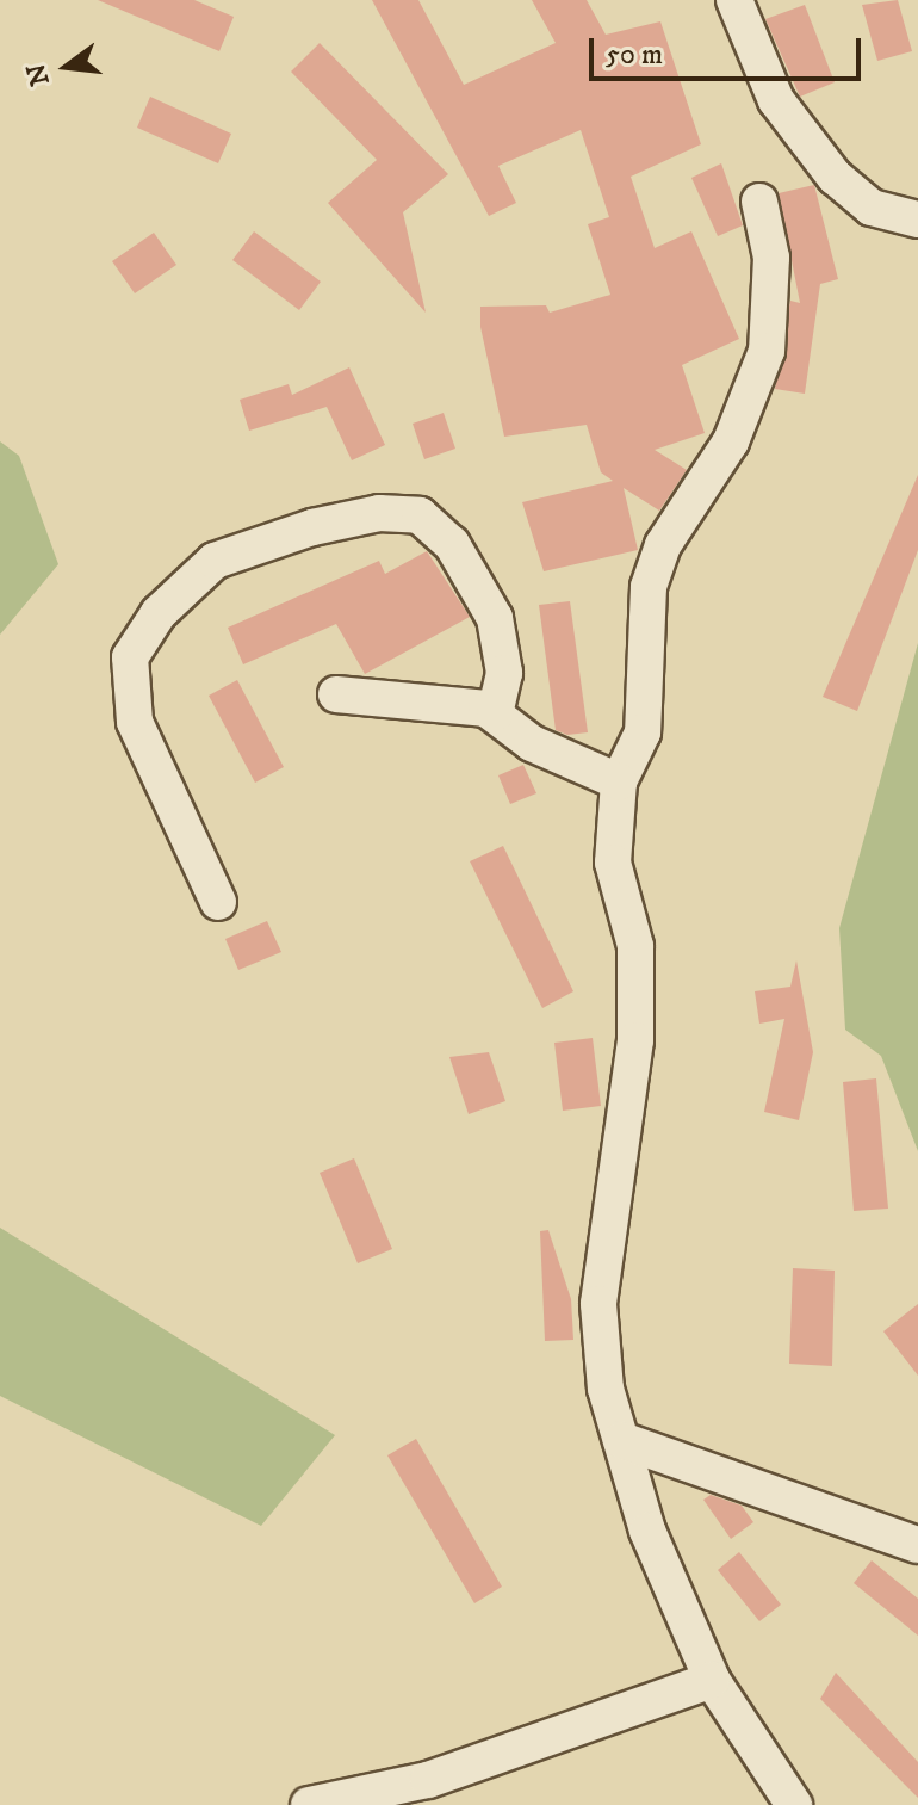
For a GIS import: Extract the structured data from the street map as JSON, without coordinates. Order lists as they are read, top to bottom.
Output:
{
  "scale_bar": "50 m",
  "north": "left"
}
